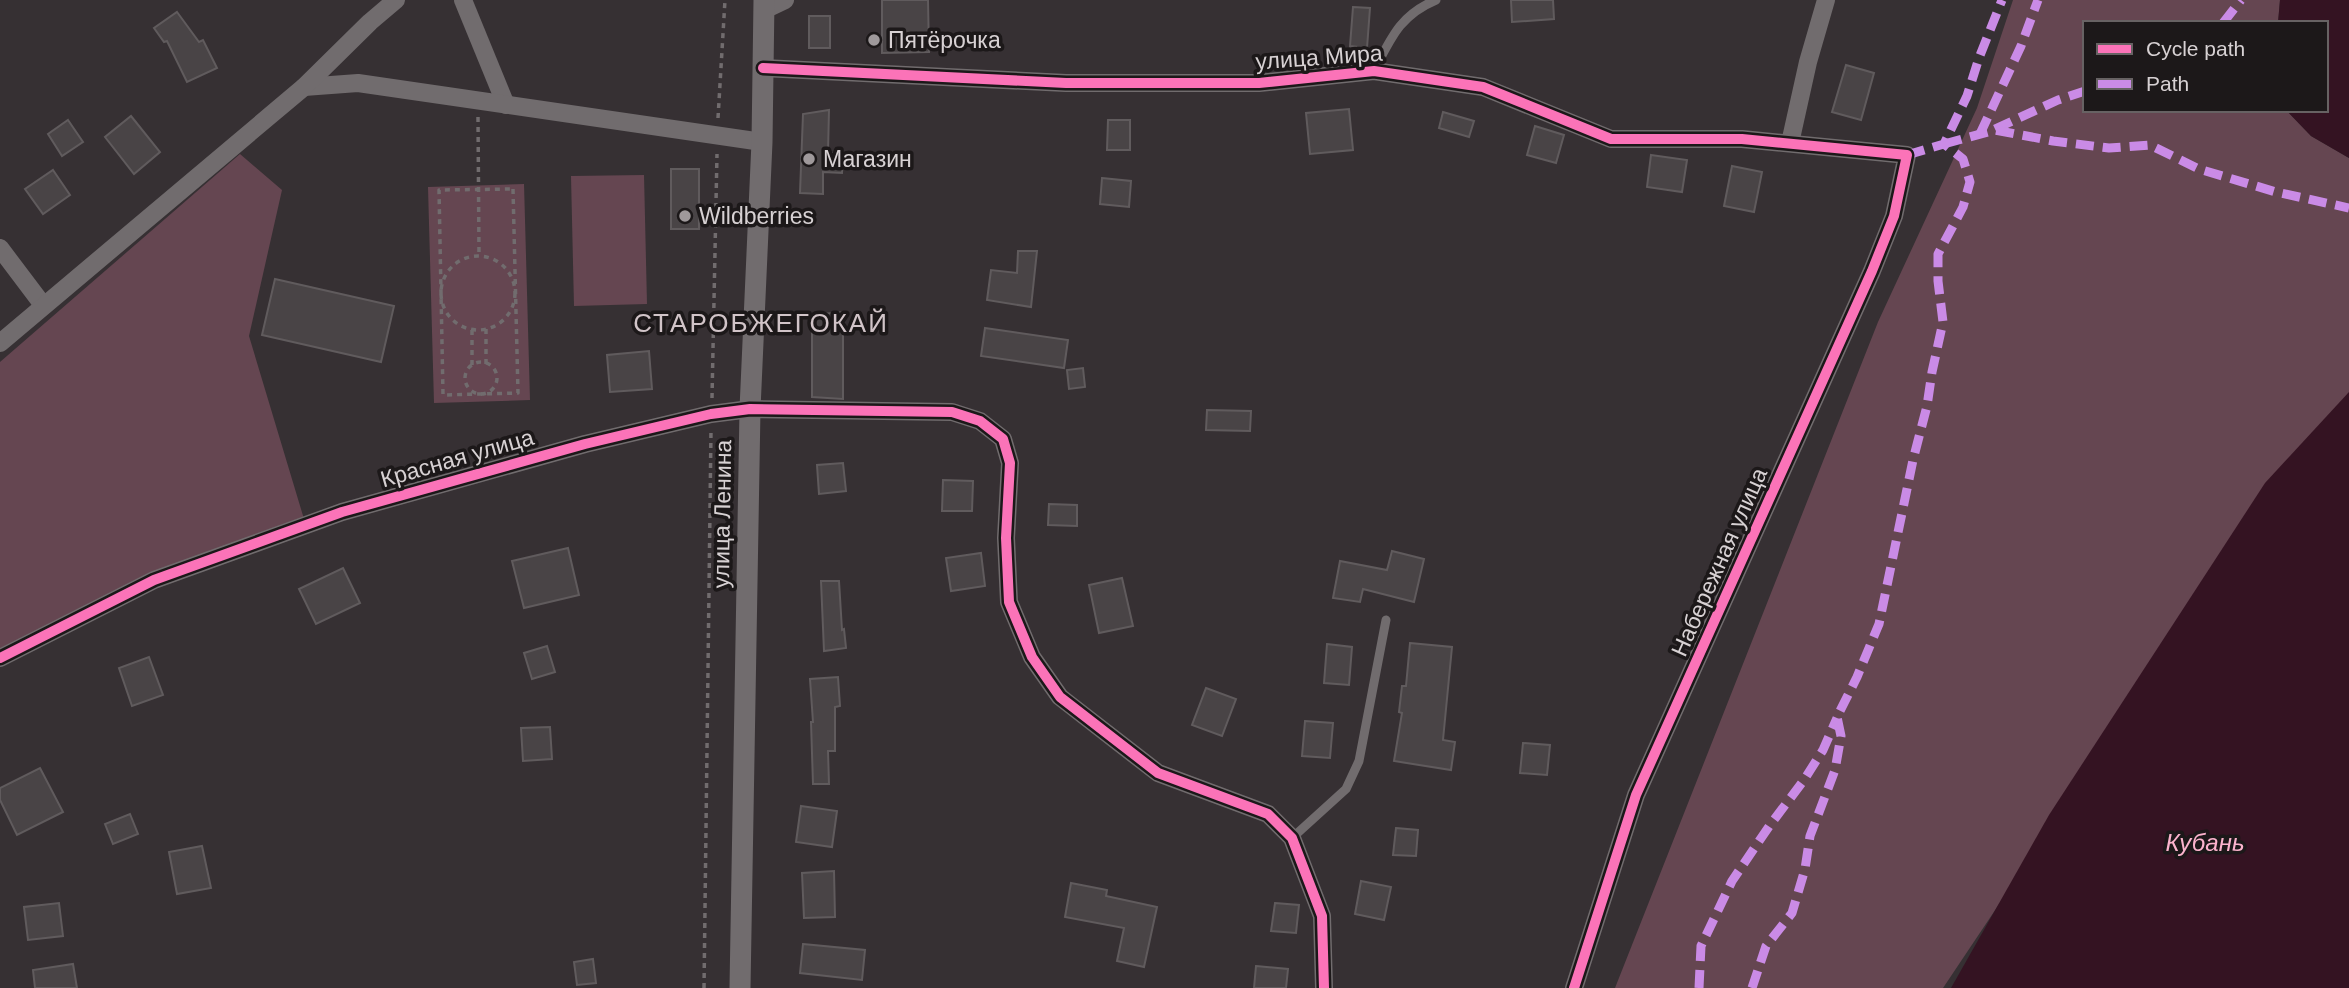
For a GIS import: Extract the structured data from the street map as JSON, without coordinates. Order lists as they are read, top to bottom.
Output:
{
  "streets": {
    "street": [
      "улица Мира",
      "Красная улица",
      "улица Ленина",
      "Набережная улица"
    ]
  },
  "crossings": [
    ["улица Мира", "улица Ленина"],
    ["улица Мира", "Набережная улица"],
    ["Красная улица", "улица Ленина"]
  ],
  "districts": ["СТАРОБЖЕГОКАЙ"],
  "water": ["Кубань"],
  "places": ["Пятёрочка", "Магазин", "Wildberries"],
  "legend": ["Cycle path", "Path"]
}
